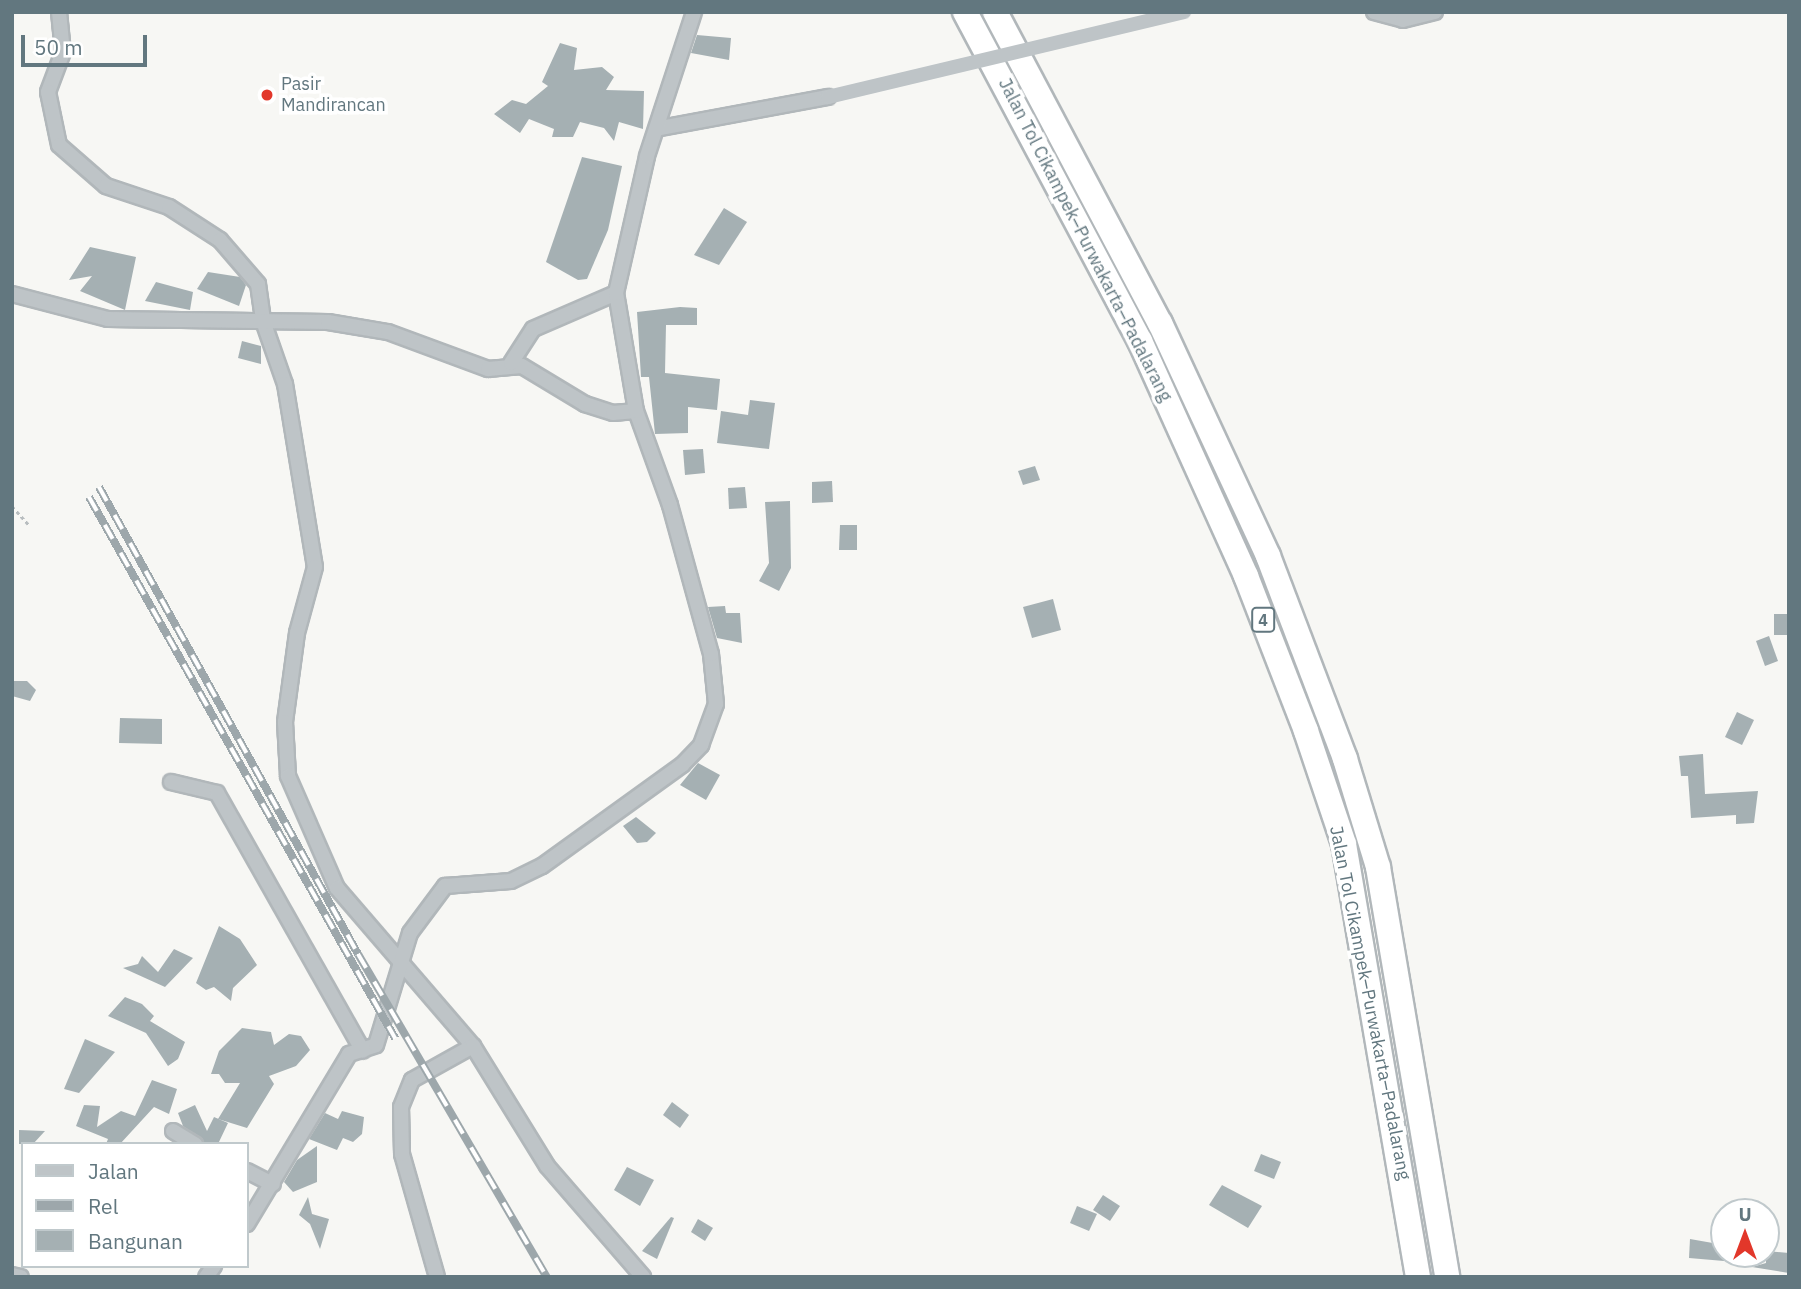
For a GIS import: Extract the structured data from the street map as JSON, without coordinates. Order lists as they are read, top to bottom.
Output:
{
  "streets": {
    "highway": ["Jalan Tol Cikampek–Purwakarta–Padalarang", "4"]
  },
  "places": ["Pasir Mandirancan"],
  "legend": ["Jalan", "Rel", "Bangunan"],
  "scale_bar": "50 m",
  "north": "top"
}
